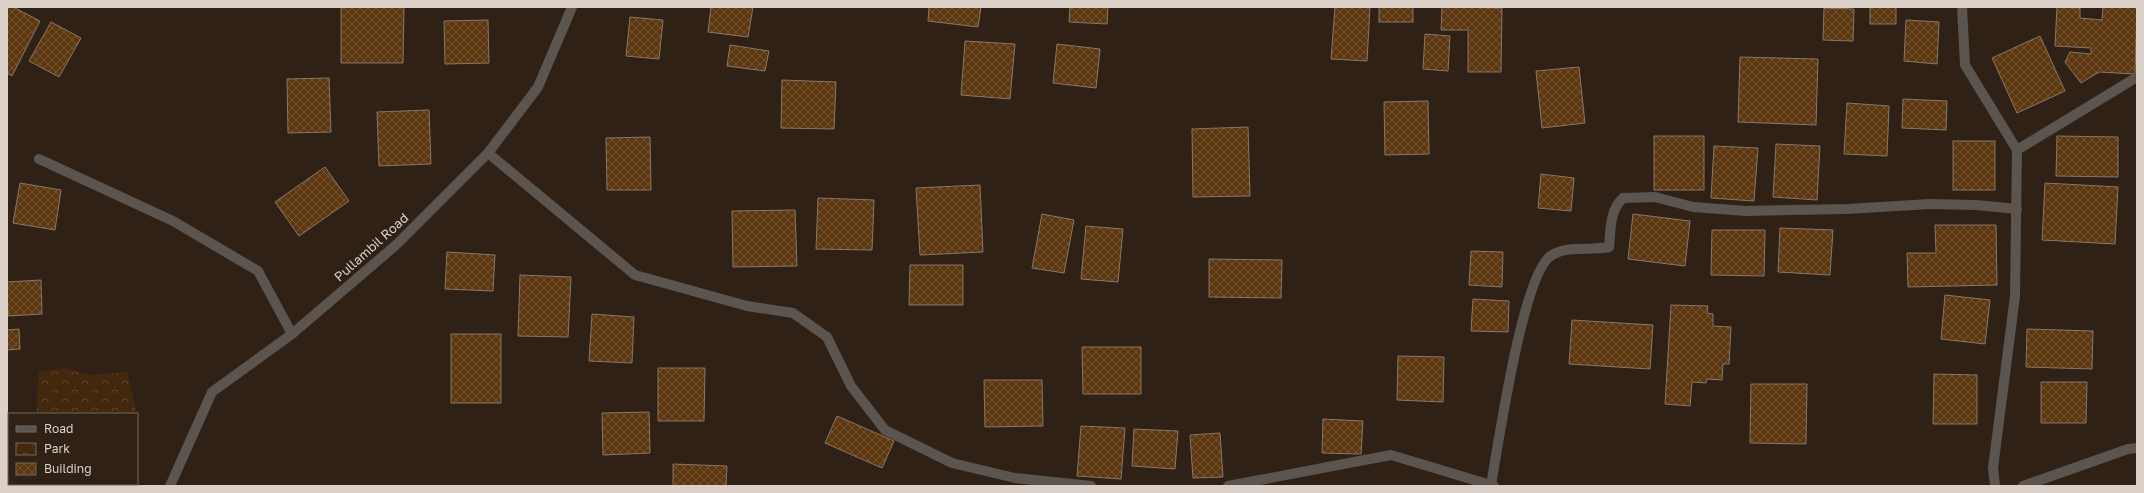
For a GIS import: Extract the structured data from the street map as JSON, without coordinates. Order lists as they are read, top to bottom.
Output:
{
  "streets": {
    "street": ["Pullambil Road"]
  },
  "legend": ["Road", "Park", "Building"]
}
